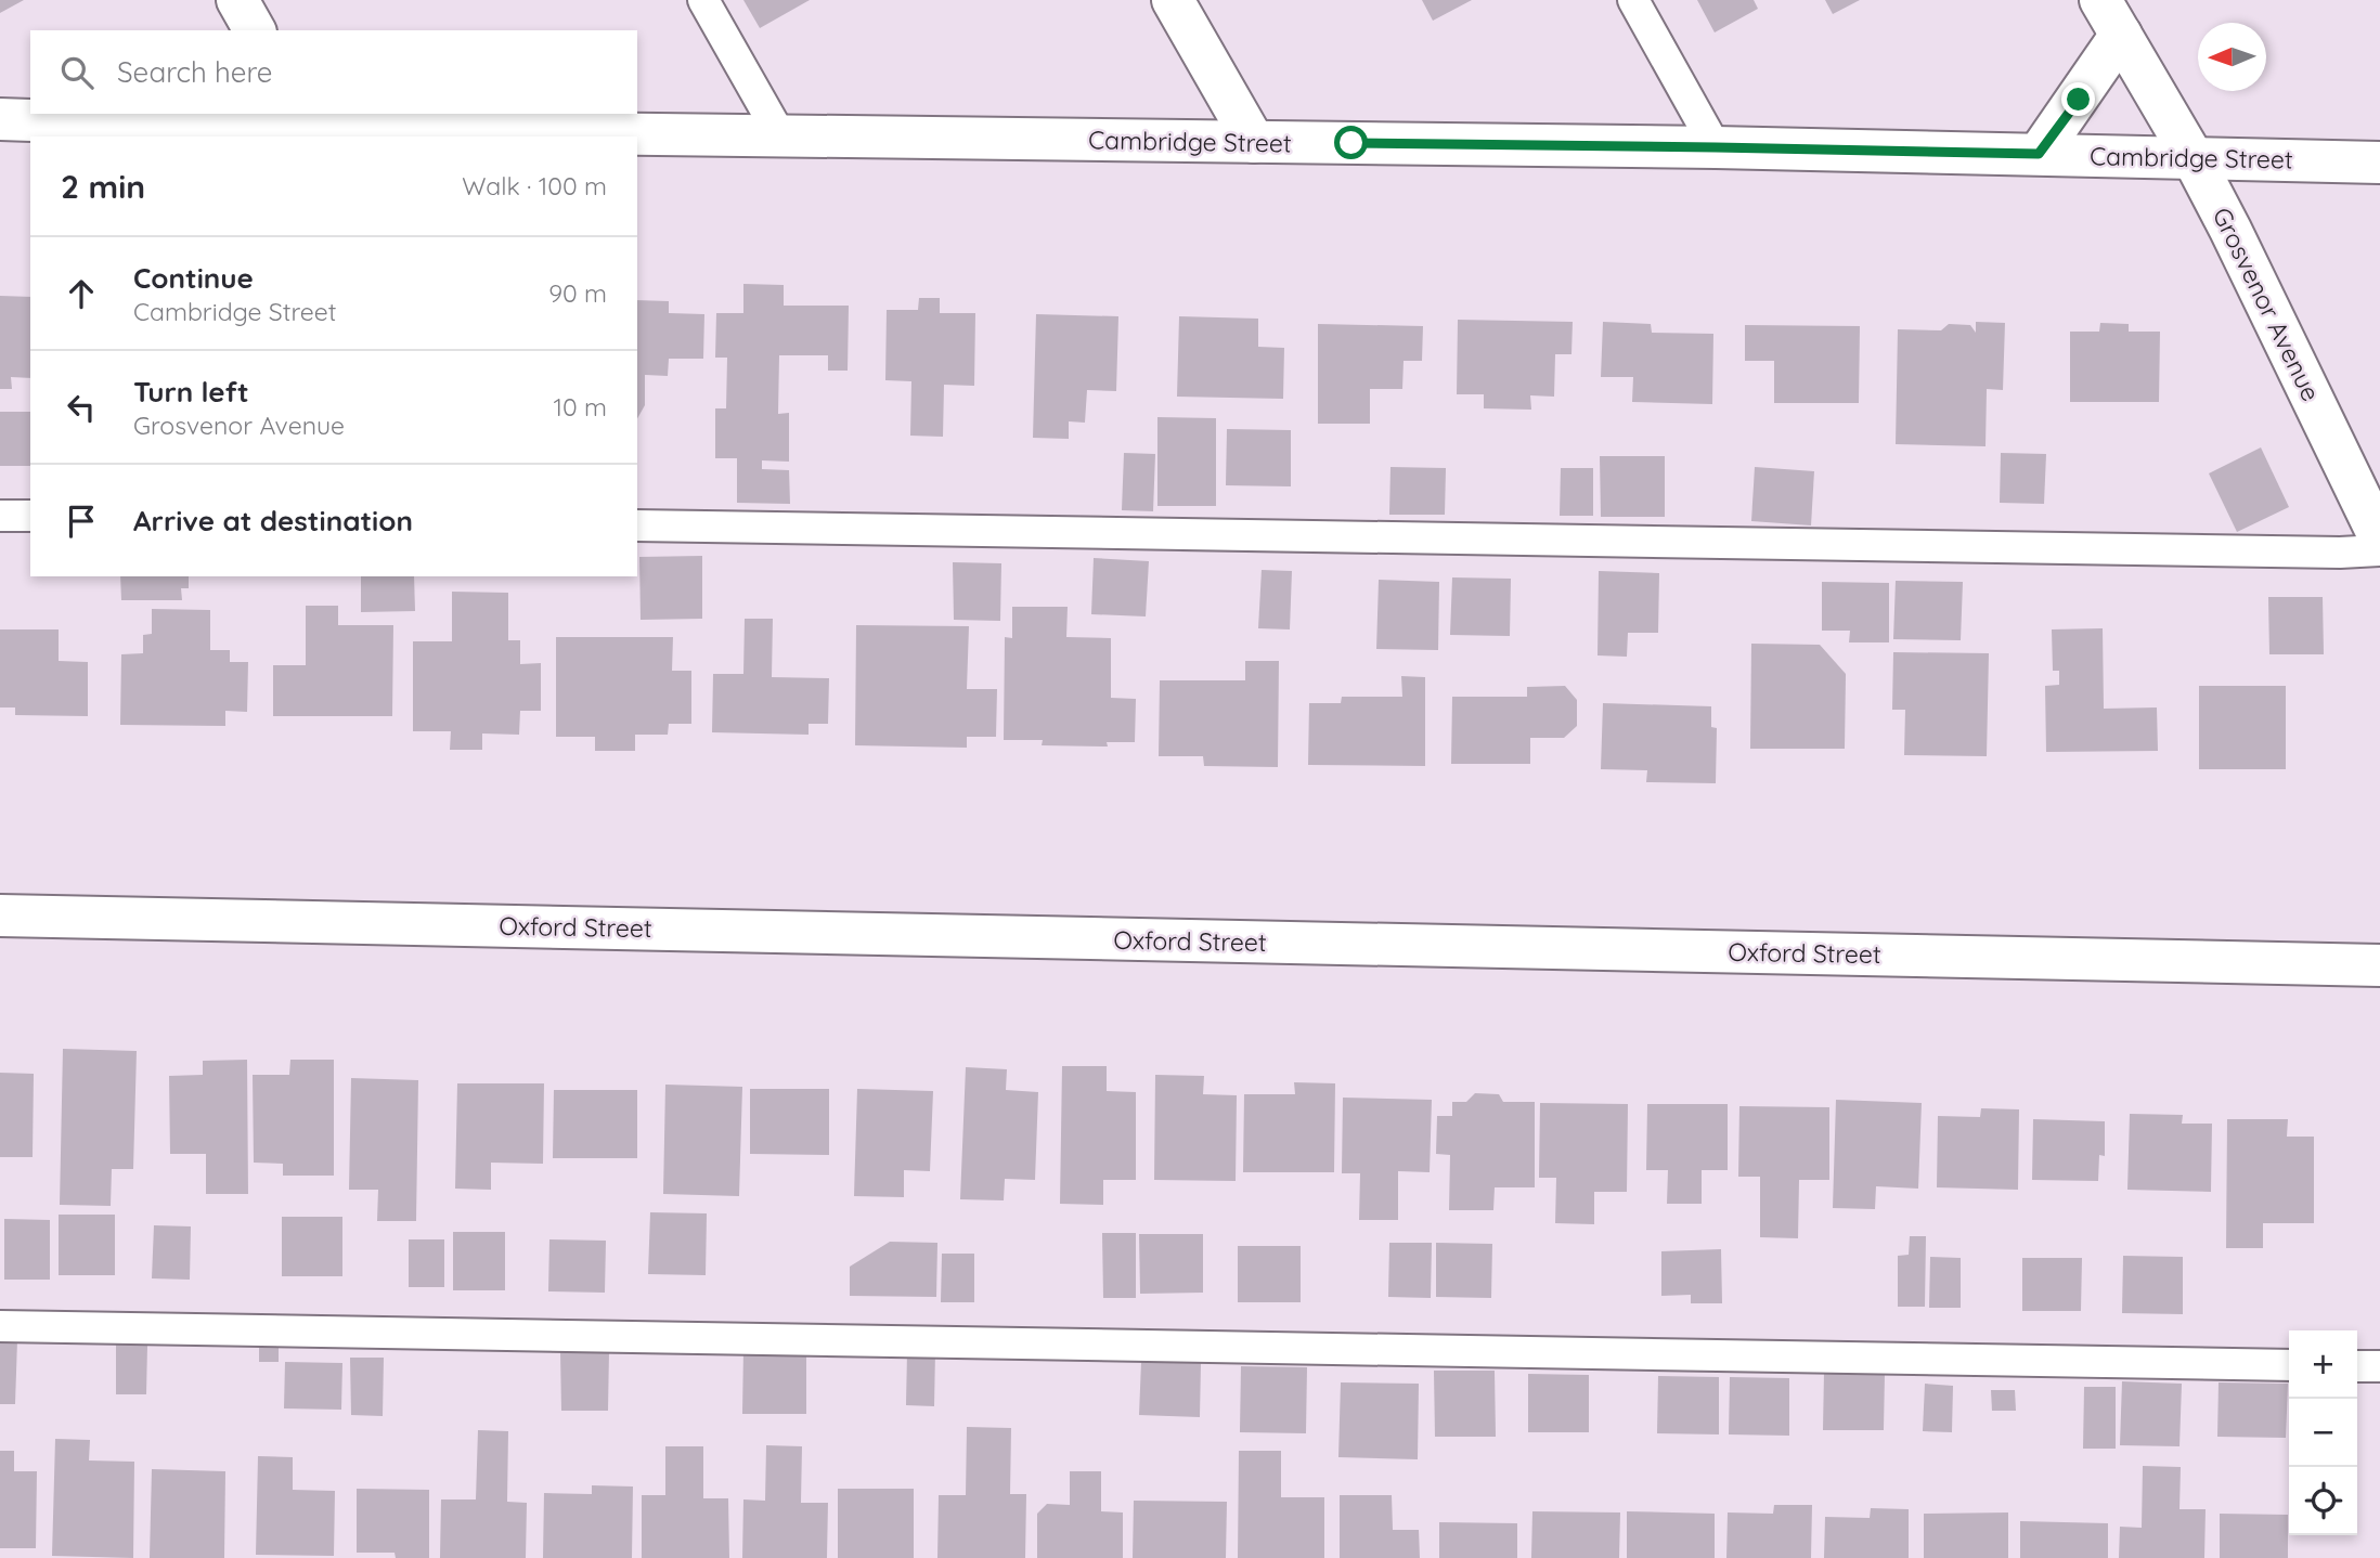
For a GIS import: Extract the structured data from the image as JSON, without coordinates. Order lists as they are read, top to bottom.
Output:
{
  "streets": {
    "street": ["Cambridge Street", "Grosvenor Avenue", "Oxford Street"]
  },
  "crossings": [
    ["Cambridge Street", "Grosvenor Avenue"]
  ],
  "north": "left",
  "page": {
    "search": "Search here",
    "heading": ["2 min", "Walk · 100 m"],
    "list": [
      ["Continue", "Cambridge Street", "90 m"],
      ["Turn left", "Grosvenor Avenue", "10 m"],
      "Arrive at destination"
    ],
    "map_buttons": ["+", "−"]
  }
}
